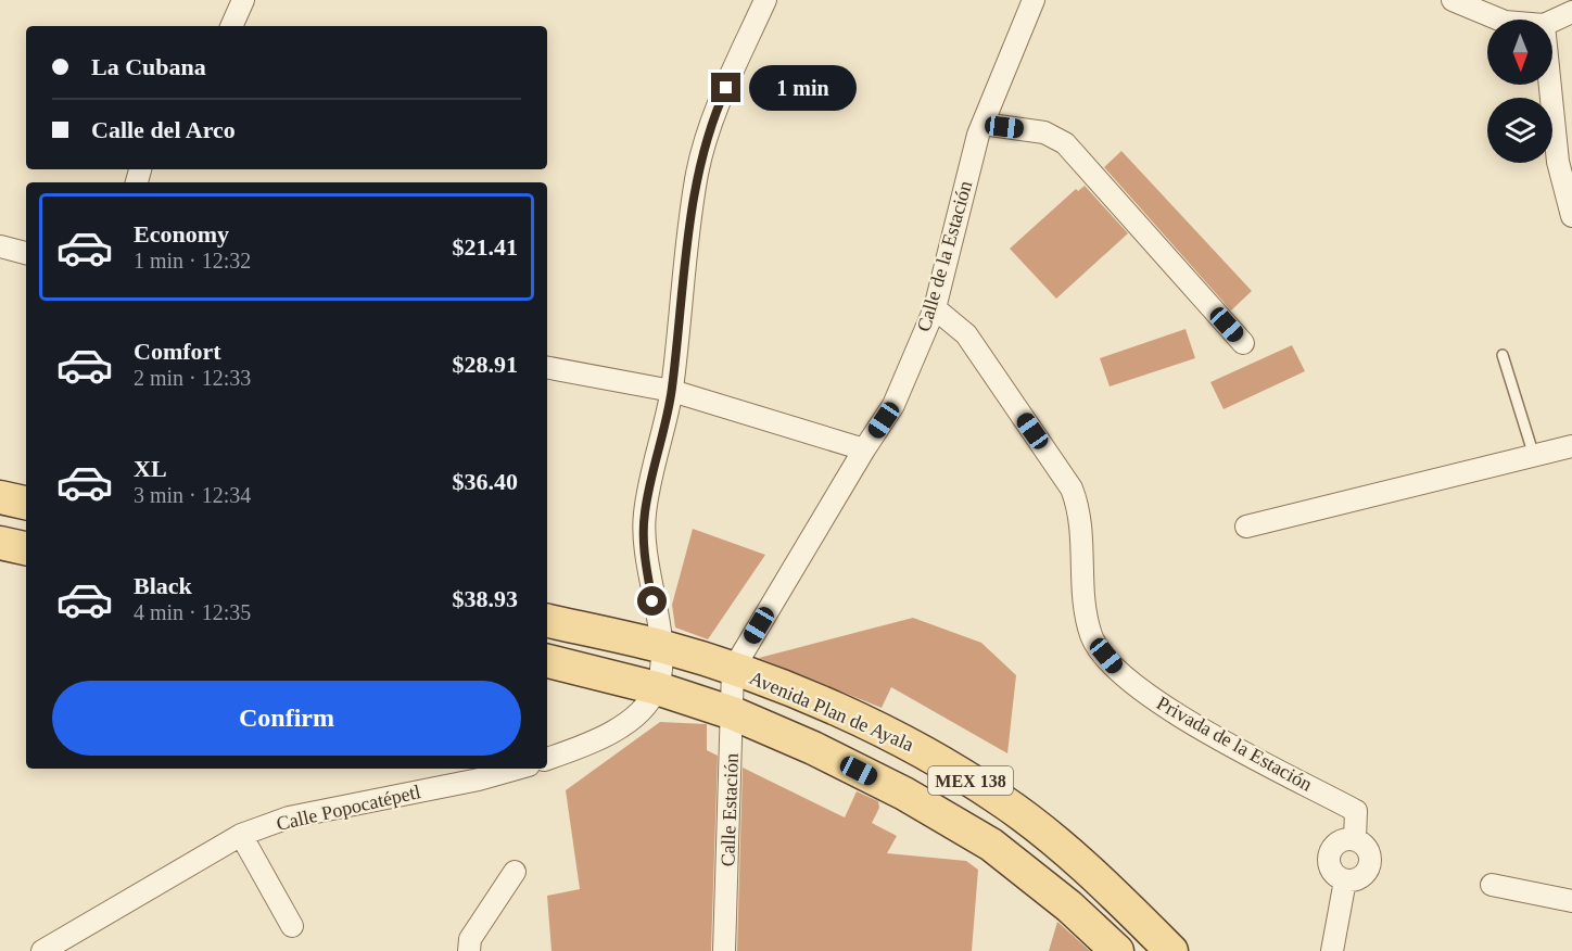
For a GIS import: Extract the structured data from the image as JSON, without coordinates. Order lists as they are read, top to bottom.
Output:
{
  "streets": {
    "main road": ["Avenida Plan de Ayala", "MEX 138"],
    "street": [
      "Calle de la Estación",
      "Privada de la Estación",
      "Calle Popocatépetl",
      "Calle Estación"
    ]
  },
  "crossings": [
    ["Calle de la Estación", "Avenida Plan de Ayala"],
    ["Calle de la Estación", "Privada de la Estación"],
    ["Calle de la Estación", "Calle Estación"],
    ["Avenida Plan de Ayala", "Calle Estación"],
    ["MEX 138", "Calle Estación"]
  ],
  "north": "bottom",
  "page": {
    "banner": ["La Cubana", "Calle del Arco"],
    "bubble": "1 min",
    "list": [
      {
        "name": "Economy",
        "note": "1 min · 12:32",
        "value": "$21.41"
      },
      {
        "name": "Comfort",
        "note": "2 min · 12:33",
        "value": "$28.91"
      },
      {
        "name": "XL",
        "note": "3 min · 12:34",
        "value": "$36.40"
      },
      {
        "name": "Black",
        "note": "4 min · 12:35",
        "value": "$38.93"
      }
    ],
    "buttons": "Confirm"
  }
}
